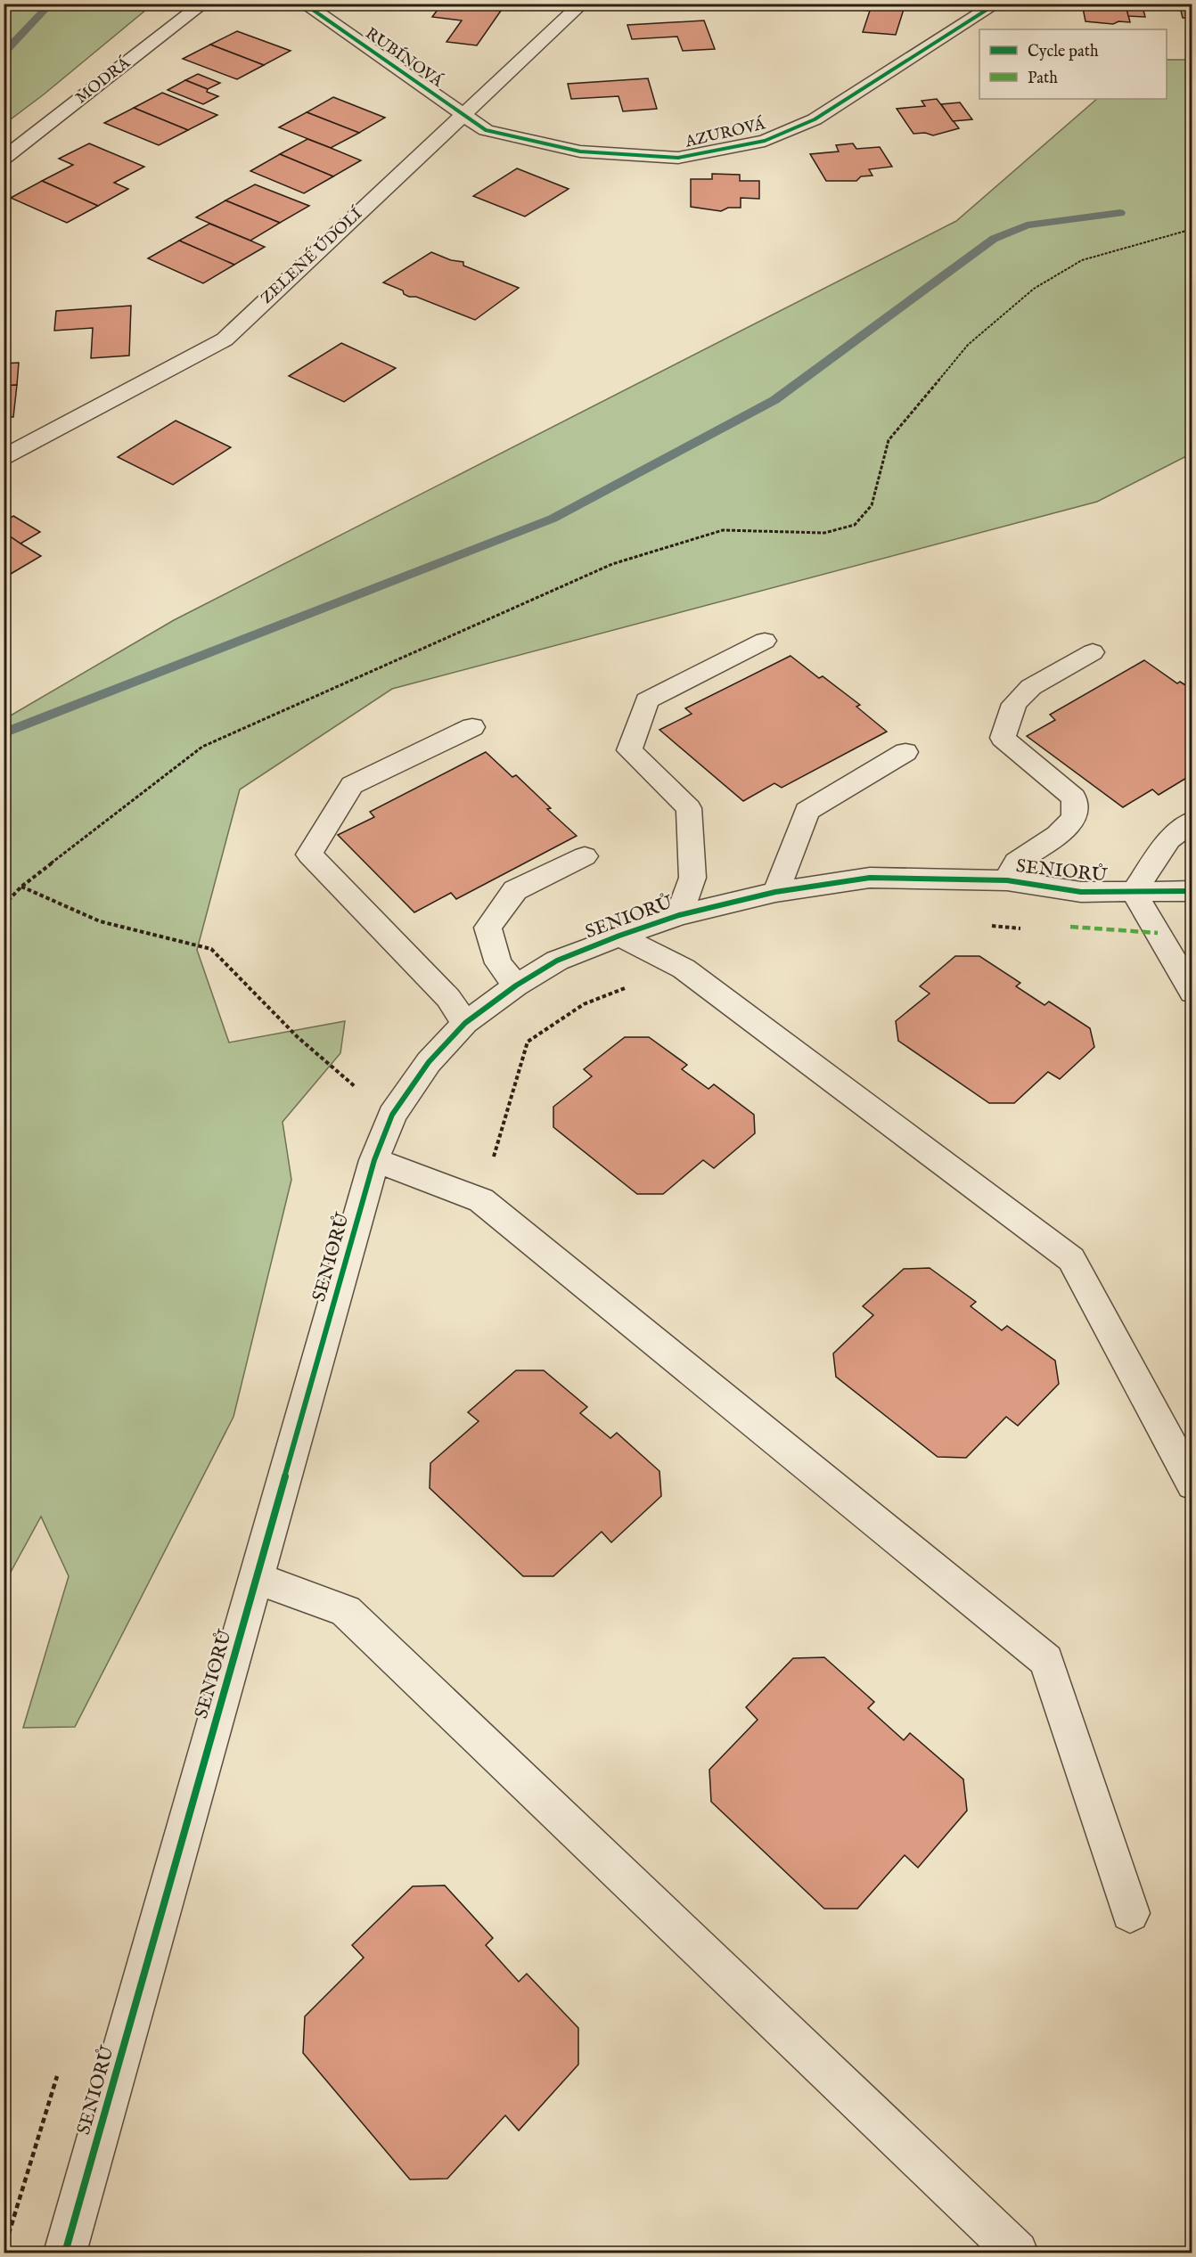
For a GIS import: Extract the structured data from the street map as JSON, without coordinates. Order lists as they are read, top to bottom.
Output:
{
  "streets": {
    "street": [
      "RUBÍNOVÁ",
      "MODRÁ",
      "AZUROVÁ",
      "ZELENÉ ÚDOLÍ",
      "SENIORŮ"
    ]
  },
  "crossings": [
    ["RUBÍNOVÁ", "AZUROVÁ"],
    ["RUBÍNOVÁ", "ZELENÉ ÚDOLÍ"],
    ["AZUROVÁ", "ZELENÉ ÚDOLÍ"]
  ],
  "legend": ["Cycle path", "Path"]
}
